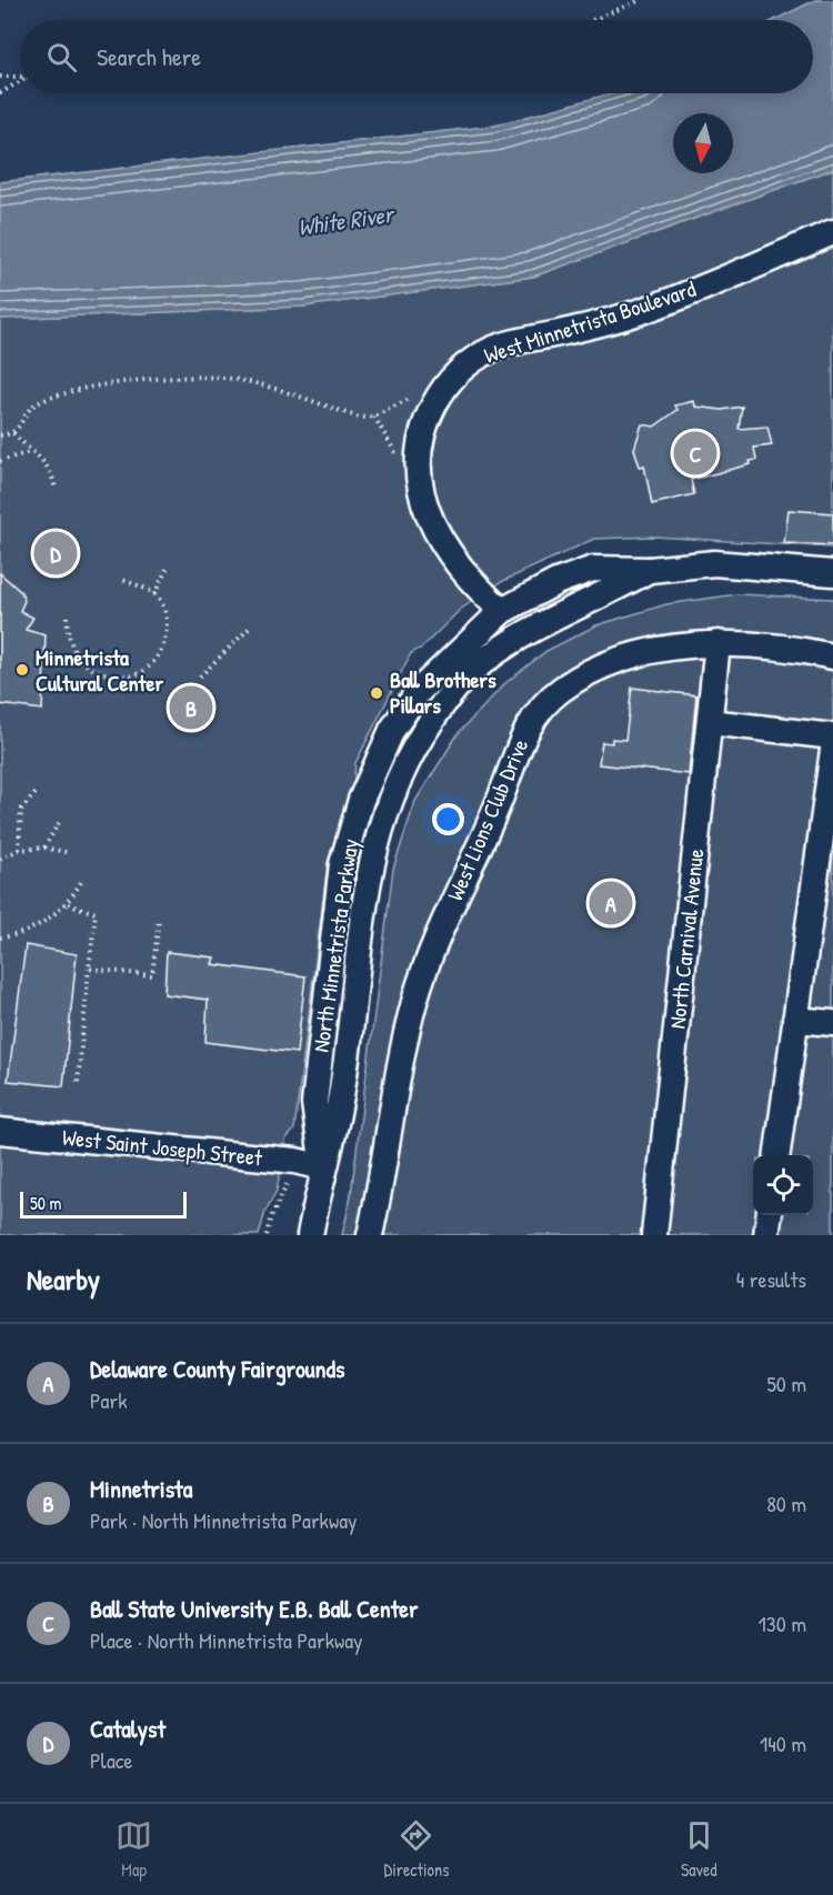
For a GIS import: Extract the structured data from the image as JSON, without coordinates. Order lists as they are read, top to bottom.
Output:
{
  "streets": {
    "street": [
      "West Minnetrista Boulevard",
      "West Lions Club Drive",
      "North Carnival Avenue",
      "North Minnetrista Parkway",
      "West Saint Joseph Street"
    ]
  },
  "crossings": [
    ["West Minnetrista Boulevard", "North Minnetrista Parkway"],
    ["West Lions Club Drive", "North Carnival Avenue"],
    ["North Minnetrista Parkway", "West Saint Joseph Street"]
  ],
  "water": ["White River"],
  "places": ["Minnetrista Cultural Center", "Ball Brothers Pillars"],
  "scale_bar": "50 m",
  "north": "bottom",
  "page": {
    "search": "Search here",
    "pins": [
      "C",
      "D",
      "B",
      "A"
    ],
    "scale": "50 m",
    "heading": ["Nearby", "4 results"],
    "list": [
      {
        "mark": "A",
        "name": "Delaware County Fairgrounds",
        "note": "Park",
        "value": "50 m"
      },
      {
        "mark": "B",
        "name": "Minnetrista",
        "note": "Park · North Minnetrista Parkway",
        "value": "80 m"
      },
      {
        "mark": "C",
        "name": "Ball State University E.B. Ball Center",
        "note": "Place · North Minnetrista Parkway",
        "value": "130 m"
      },
      {
        "mark": "D",
        "name": "Catalyst",
        "note": "Place",
        "value": "140 m"
      }
    ],
    "nav": ["Map", "Directions", "Saved"]
  }
}
